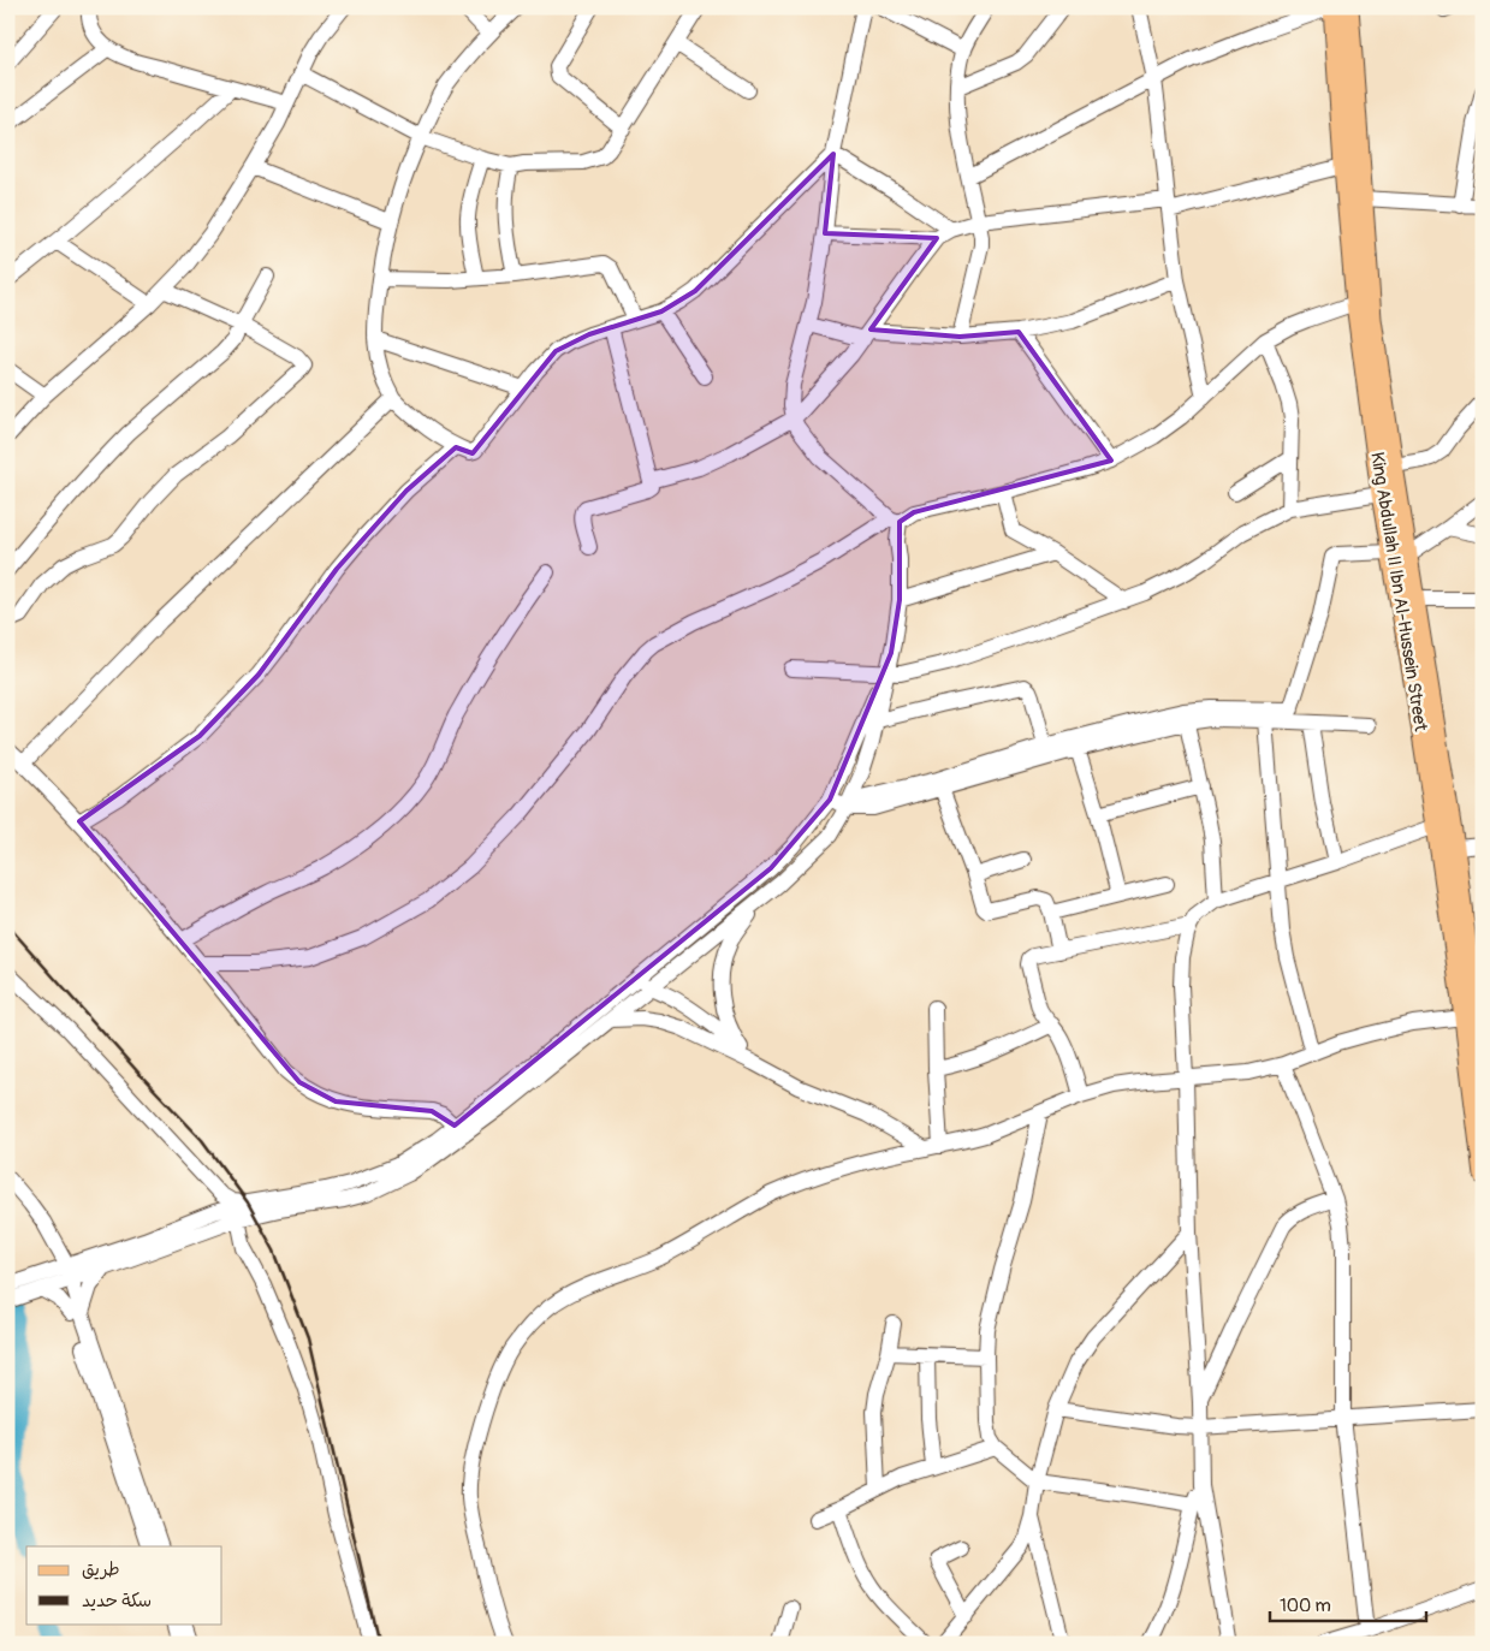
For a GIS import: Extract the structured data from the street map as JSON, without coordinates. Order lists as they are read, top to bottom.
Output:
{
  "streets": {
    "main road": ["King Abdullah II Ibn Al-Hussein Street"]
  },
  "legend": ["طريق", "سكة حديد"],
  "scale_bar": "100 m"
}
